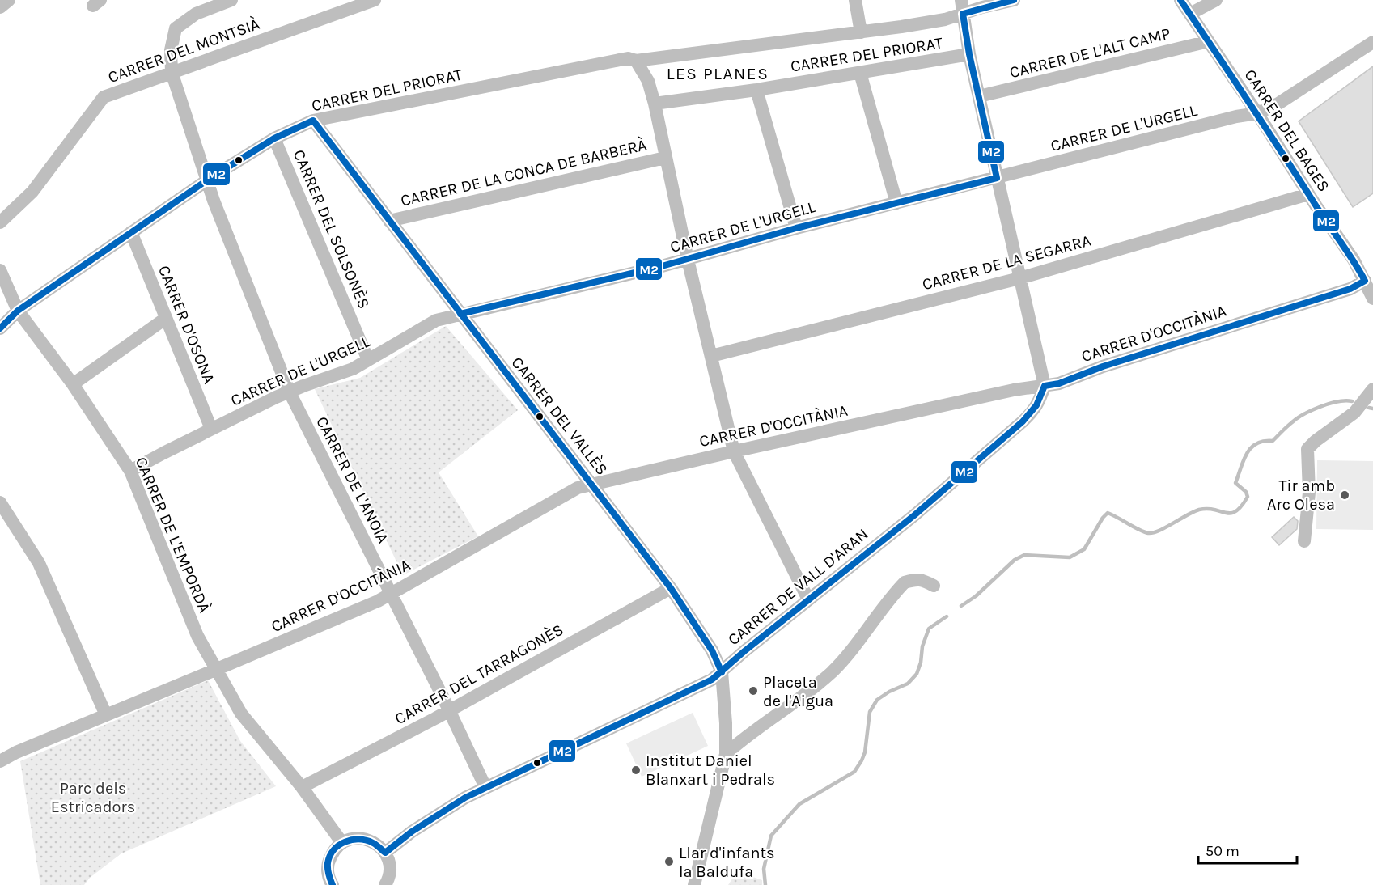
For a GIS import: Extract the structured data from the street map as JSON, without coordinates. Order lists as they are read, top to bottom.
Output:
{
  "streets": {
    "street": [
      "CARRER DEL MONTSIÀ",
      "CARRER DE L'ALT CAMP",
      "CARRER DEL PRIORAT",
      "CARRER DE L'URGELL",
      "CARRER DEL BAGES",
      "CARRER DE LA CONCA DE BARBERÀ",
      "CARRER DEL SOLSONÈS",
      "CARRER DE LA SEGARRA",
      "CARRER D'OSONA",
      "CARRER D'OCCITÀNIA",
      "CARRER DEL VALLÈS",
      "CARRER DE L'ANOIA",
      "CARRER DE L'EMPORDÀ",
      "CARRER DE VALL D'ARAN",
      "CARRER DEL TARRAGONÈS"
    ]
  },
  "crossings": [
    ["CARRER DEL MONTSIÀ", "CARRER DE L'ANOIA"],
    ["CARRER DE L'ALT CAMP", "CARRER DEL BAGES"],
    ["CARRER DEL PRIORAT", "CARRER DEL SOLSONÈS"],
    ["CARRER DEL PRIORAT", "CARRER D'OSONA"],
    ["CARRER DEL PRIORAT", "CARRER DEL VALLÈS"],
    ["CARRER DEL PRIORAT", "CARRER DE L'ANOIA"],
    ["CARRER DEL PRIORAT", "CARRER DE L'EMPORDÀ"],
    ["CARRER DE L'URGELL", "CARRER DEL BAGES"],
    ["CARRER DE L'URGELL", "CARRER DEL SOLSONÈS"],
    ["CARRER DE L'URGELL", "CARRER D'OSONA"],
    ["CARRER DE L'URGELL", "CARRER DEL VALLÈS"],
    ["CARRER DE L'URGELL", "CARRER DE L'ANOIA"],
    ["CARRER DE L'URGELL", "CARRER DE L'EMPORDÀ"],
    ["CARRER DEL BAGES", "CARRER DE LA SEGARRA"],
    ["CARRER DEL BAGES", "CARRER D'OCCITÀNIA"],
    ["CARRER DE LA CONCA DE BARBERÀ", "CARRER DEL VALLÈS"],
    ["CARRER D'OCCITÀNIA", "CARRER DEL VALLÈS"],
    ["CARRER D'OCCITÀNIA", "CARRER DE L'ANOIA"],
    ["CARRER D'OCCITÀNIA", "CARRER DE L'EMPORDÀ"],
    ["CARRER D'OCCITÀNIA", "CARRER DE VALL D'ARAN"],
    ["CARRER DEL VALLÈS", "CARRER DE VALL D'ARAN"],
    ["CARRER DEL VALLÈS", "CARRER DEL TARRAGONÈS"],
    ["CARRER DE L'ANOIA", "CARRER DE VALL D'ARAN"],
    ["CARRER DE L'ANOIA", "CARRER DEL TARRAGONÈS"],
    ["CARRER DE L'EMPORDÀ", "CARRER DEL TARRAGONÈS"]
  ],
  "districts": ["LES PLANES"],
  "parks": ["Parc dels Estricadors"],
  "places": [
    "Tir amb Arc Olesa",
    "Placeta de l'Aigua",
    "Institut Daniel Blanxart i Pedrals",
    "Llar d'infants la Baldufa"
  ],
  "lines": ["transit line M2"],
  "scale_bar": "50 m"
}
